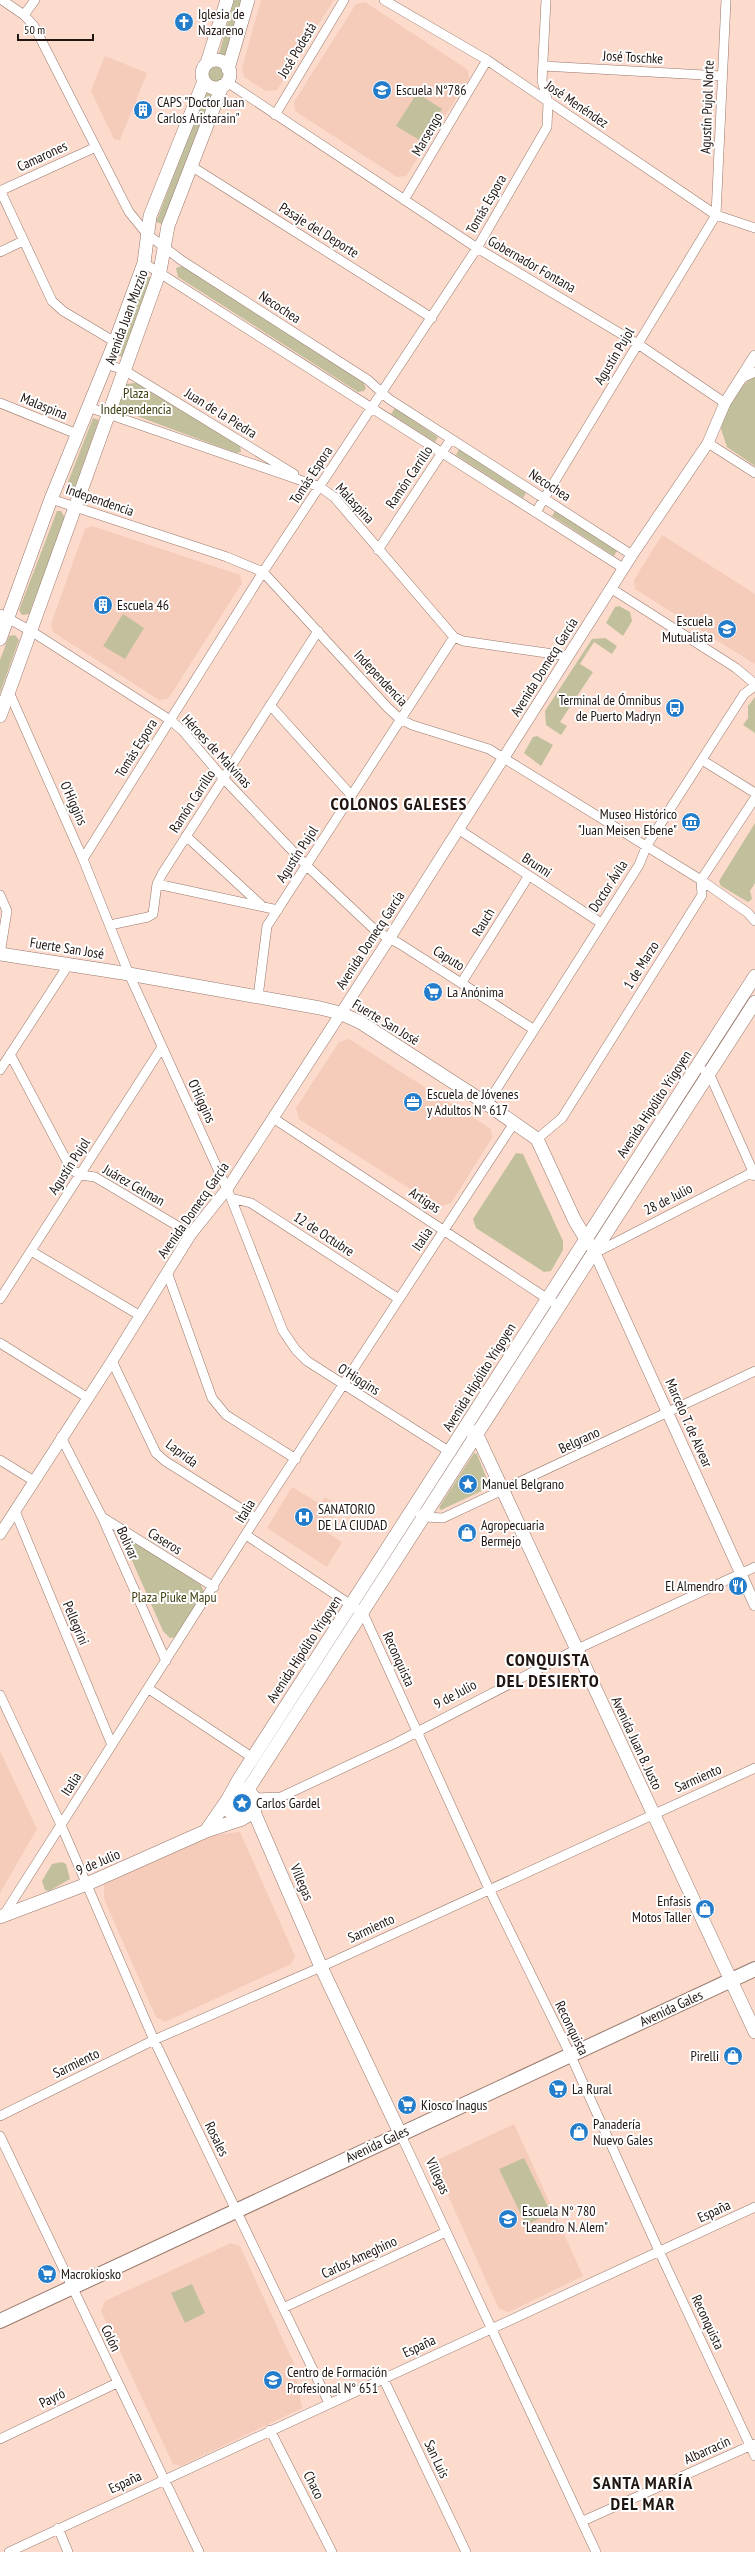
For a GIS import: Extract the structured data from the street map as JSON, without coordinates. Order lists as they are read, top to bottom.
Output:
{
  "streets": {
    "main road": [
      "Avenida Juan Muzzio",
      "Fuerte San José",
      "Avenida Hipólito Yrigoyen",
      "9 de Julio",
      "Avenida Juan B. Justo",
      "Villegas",
      "Avenida Gales"
    ],
    "street": [
      "José Podestá",
      "José Toschke",
      "José Menéndez",
      "Agustín Pujol Norte",
      "Marsengo",
      "Camarones",
      "Tomás Espora",
      "Pasaje del Deporte",
      "Gobernador Fontana",
      "Necochea",
      "Agustín Pujol",
      "Malaspina",
      "Juan de la Piedra",
      "Ramón Carrillo",
      "Independencia",
      "Avenida Domecq García",
      "Héroes de Malvinas",
      "O'Higgins",
      "Brunni",
      "Doctor Ávila",
      "Rauch",
      "Caputo",
      "1 de Marzo",
      "Juárez Celman",
      "28 de Julio",
      "Artigas",
      "12 de Octubre",
      "Italia",
      "Marcelo T. de Alvear",
      "Belgrano",
      "Laprida",
      "Caseros",
      "Bolívar",
      "Pellegrini",
      "Reconquista",
      "Sarmiento",
      "Rosales",
      "España",
      "Carlos Ameghino",
      "Colón",
      "Payró",
      "Albarracín",
      "San Luis",
      "Chaco"
    ]
  },
  "crossings": [
    ["José Podestá", "Gobernador Fontana"],
    ["José Toschke", "Agustín Pujol Norte"],
    ["José Toschke", "Tomás Espora"],
    ["José Menéndez", "Agustín Pujol Norte"],
    ["José Menéndez", "Marsengo"],
    ["José Menéndez", "Tomás Espora"],
    ["José Menéndez", "Agustín Pujol"],
    ["Agustín Pujol Norte", "Agustín Pujol"],
    ["Marsengo", "Gobernador Fontana"],
    ["Camarones", "Necochea"],
    ["Tomás Espora", "Pasaje del Deporte"],
    ["Tomás Espora", "Gobernador Fontana"],
    ["Tomás Espora", "Necochea"],
    ["Tomás Espora", "Malaspina"],
    ["Tomás Espora", "Juan de la Piedra"],
    ["Tomás Espora", "Independencia"],
    ["Tomás Espora", "Héroes de Malvinas"],
    ["Tomás Espora", "O'Higgins"],
    ["Pasaje del Deporte", "Avenida Juan Muzzio"],
    ["Gobernador Fontana", "Avenida Juan Muzzio"],
    ["Gobernador Fontana", "Agustín Pujol"],
    ["Gobernador Fontana", "Avenida Domecq García"],
    ["Necochea", "Avenida Juan Muzzio"],
    ["Necochea", "Agustín Pujol"],
    ["Necochea", "Ramón Carrillo"],
    ["Necochea", "Avenida Domecq García"],
    ["Avenida Juan Muzzio", "Malaspina"],
    ["Avenida Juan Muzzio", "Juan de la Piedra"],
    ["Avenida Juan Muzzio", "Independencia"],
    ["Avenida Juan Muzzio", "Héroes de Malvinas"],
    ["Avenida Juan Muzzio", "O'Higgins"],
    ["Agustín Pujol", "Malaspina"],
    ["Agustín Pujol", "Independencia"],
    ["Agustín Pujol", "Héroes de Malvinas"],
    ["Agustín Pujol", "O'Higgins"],
    ["Agustín Pujol", "Fuerte San José"],
    ["Agustín Pujol", "Juárez Celman"],
    ["Malaspina", "Juan de la Piedra"],
    ["Malaspina", "Ramón Carrillo"],
    ["Ramón Carrillo", "Independencia"],
    ["Ramón Carrillo", "Héroes de Malvinas"],
    ["Ramón Carrillo", "O'Higgins"],
    ["Independencia", "Avenida Domecq García"],
    ["Independencia", "Doctor Ávila"],
    ["Independencia", "1 de Marzo"],
    ["Avenida Domecq García", "Héroes de Malvinas"],
    ["Avenida Domecq García", "O'Higgins"],
    ["Avenida Domecq García", "Brunni"],
    ["Avenida Domecq García", "Fuerte San José"],
    ["Avenida Domecq García", "Caputo"],
    ["Avenida Domecq García", "Juárez Celman"],
    ["Avenida Domecq García", "Artigas"],
    ["Avenida Domecq García", "12 de Octubre"],
    ["Avenida Domecq García", "Laprida"],
    ["Avenida Domecq García", "Bolívar"],
    ["Avenida Domecq García", "Pellegrini"],
    ["Héroes de Malvinas", "Caputo"],
    ["O'Higgins", "Fuerte San José"],
    ["O'Higgins", "Avenida Hipólito Yrigoyen"],
    ["O'Higgins", "12 de Octubre"],
    ["O'Higgins", "Italia"],
    ["Brunni", "Doctor Ávila"],
    ["Brunni", "Rauch"],
    ["Doctor Ávila", "Fuerte San José"],
    ["Doctor Ávila", "Caputo"],
    ["Rauch", "Caputo"],
    ["Fuerte San José", "1 de Marzo"],
    ["Fuerte San José", "Avenida Hipólito Yrigoyen"],
    ["Fuerte San José", "28 de Julio"],
    ["Fuerte San José", "Italia"],
    ["Fuerte San José", "Marcelo T. de Alvear"],
    ["Avenida Hipólito Yrigoyen", "28 de Julio"],
    ["Avenida Hipólito Yrigoyen", "Artigas"],
    ["Avenida Hipólito Yrigoyen", "Marcelo T. de Alvear"],
    ["Avenida Hipólito Yrigoyen", "Belgrano"],
    ["Avenida Hipólito Yrigoyen", "Reconquista"],
    ["Avenida Hipólito Yrigoyen", "9 de Julio"],
    ["Avenida Hipólito Yrigoyen", "Avenida Juan B. Justo"],
    ["Avenida Hipólito Yrigoyen", "Villegas"],
    ["28 de Julio", "Marcelo T. de Alvear"],
    ["Artigas", "Italia"],
    ["12 de Octubre", "Italia"],
    ["Italia", "Laprida"],
    ["Italia", "Caseros"],
    ["Italia", "Bolívar"],
    ["Italia", "Pellegrini"],
    ["Italia", "9 de Julio"],
    ["Italia", "Rosales"],
    ["Marcelo T. de Alvear", "Belgrano"],
    ["Marcelo T. de Alvear", "9 de Julio"],
    ["Belgrano", "Avenida Juan B. Justo"],
    ["Caseros", "Bolívar"],
    ["Reconquista", "9 de Julio"],
    ["Reconquista", "Sarmiento"],
    ["Reconquista", "Avenida Gales"],
    ["Reconquista", "España"],
    ["Reconquista", "Albarracín"],
    ["9 de Julio", "Avenida Juan B. Justo"],
    ["9 de Julio", "Villegas"],
    ["9 de Julio", "Rosales"],
    ["Avenida Juan B. Justo", "Sarmiento"],
    ["Avenida Juan B. Justo", "Avenida Gales"],
    ["Sarmiento", "Villegas"],
    ["Sarmiento", "Rosales"],
    ["Villegas", "Avenida Gales"],
    ["Villegas", "España"],
    ["Villegas", "Carlos Ameghino"],
    ["Villegas", "Albarracín"],
    ["Avenida Gales", "Rosales"],
    ["Avenida Gales", "Colón"],
    ["Rosales", "España"],
    ["Rosales", "Carlos Ameghino"],
    ["España", "Colón"],
    ["España", "San Luis"],
    ["España", "Chaco"],
    ["Colón", "Payró"]
  ],
  "districts": ["COLONOS GALESES", "CONQUISTA DEL DESIERTO", "SANTA MARÍA DEL MAR"],
  "parks": ["Plaza Independencia", "Plaza Piuke Mapu"],
  "places": {
    "church": ["Iglesia de Nazareno"],
    "school or university": [
      "Escuela N°786",
      "Escuela Mutualista",
      "Escuela N° 780 \"Leandro N. Alem\"",
      "Centro de Formación Profesional N° 651"
    ],
    "building": ["CAPS \"Doctor Juan Carlos Aristarain\"", "Escuela 46"],
    "bus stop": ["Terminal de Ómnibus de Puerto Madryn"],
    "museum": ["Museo Histórico \"Juan Meisen Ebene\""],
    "supermarket": [
      "La Anónima",
      "La Rural",
      "Kiosco Inagus",
      "Macrokiosko"
    ],
    "office": ["Escuela de Jóvenes y Adultos N° 617"],
    "place": ["Manuel Belgrano", "Carlos Gardel"],
    "hospital": ["SANATORIO DE LA CIUDAD"],
    "shop": [
      "Agropecuaria Bermejo",
      "Enfasis Motos Taller",
      "Pirelli",
      "Panadería Nuevo Gales"
    ],
    "restaurant": ["El Almendro"]
  },
  "scale_bar": "50 m"
}
